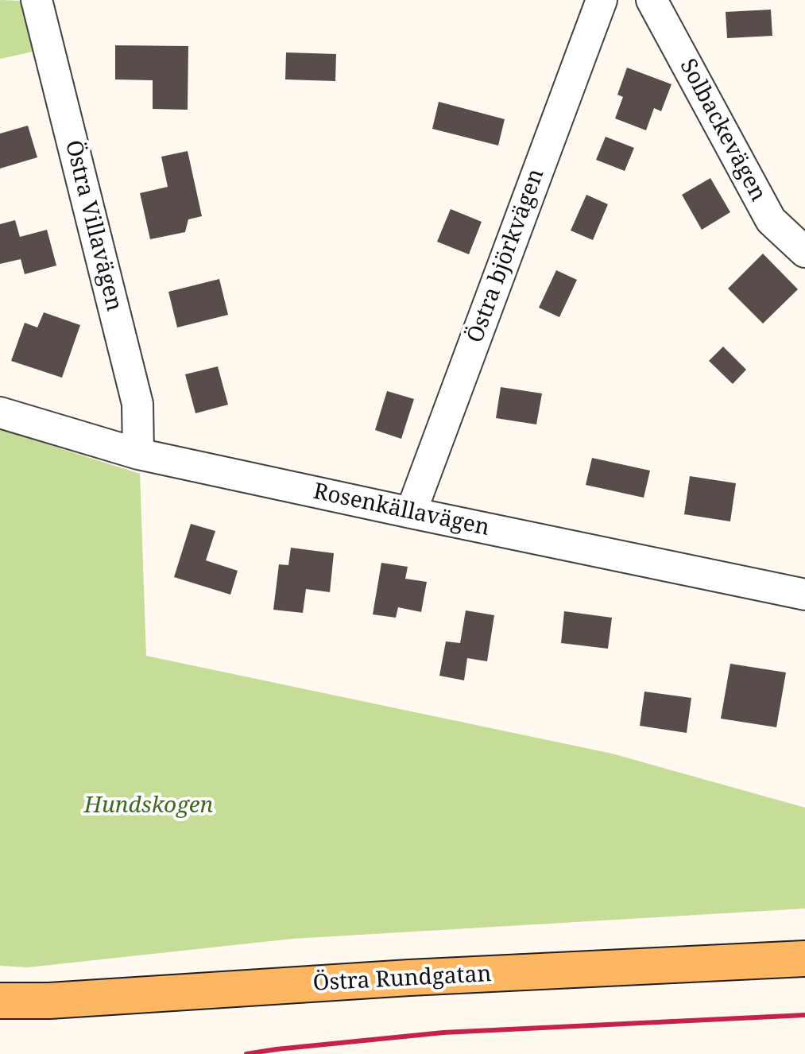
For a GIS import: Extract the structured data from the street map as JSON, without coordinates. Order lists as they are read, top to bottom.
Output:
{
  "streets": {
    "main road": ["Östra Rundgatan"],
    "street": [
      "Solbackevägen",
      "Östra Villavägen",
      "Östra björkvägen",
      "Rosenkällavägen"
    ]
  },
  "crossings": [
    ["Östra Villavägen", "Rosenkällavägen"],
    ["Östra björkvägen", "Rosenkällavägen"]
  ],
  "parks": ["Hundskogen"]
}
